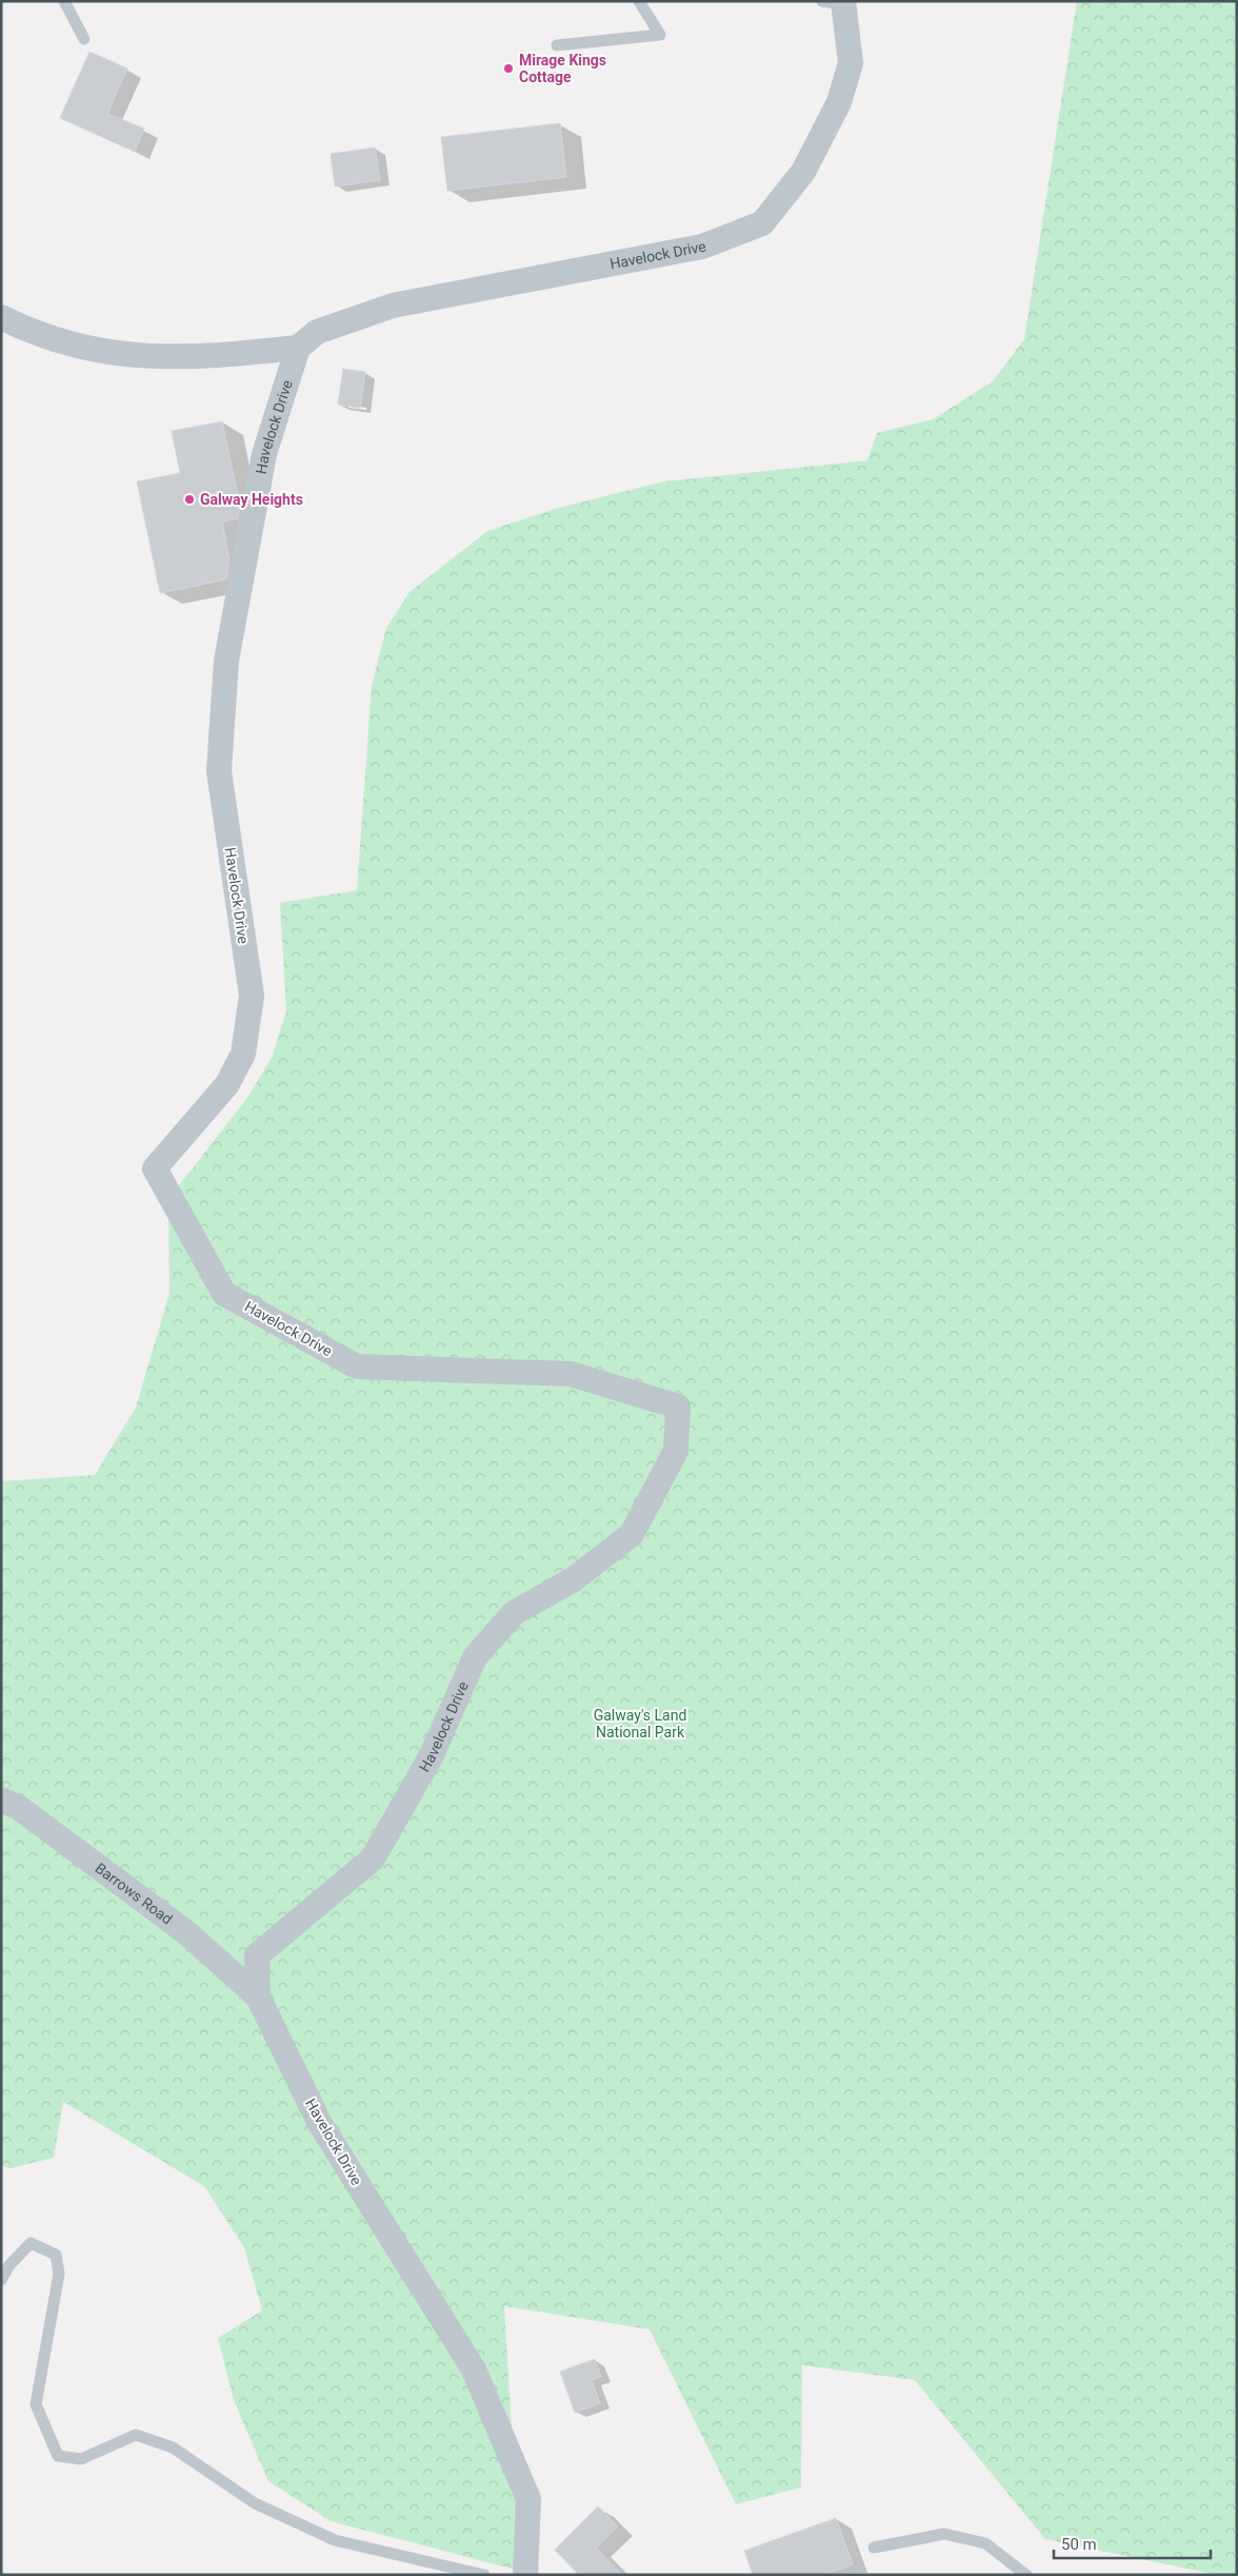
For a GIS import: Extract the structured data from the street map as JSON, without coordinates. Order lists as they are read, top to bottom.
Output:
{
  "streets": {
    "street": ["Havelock Drive", "Barrows Road"]
  },
  "crossings": [
    ["Havelock Drive", "Barrows Road"]
  ],
  "parks": ["Galway's Land National Park"],
  "places": ["Mirage Kings Cottage", "Galway Heights"],
  "scale_bar": "50 m"
}
